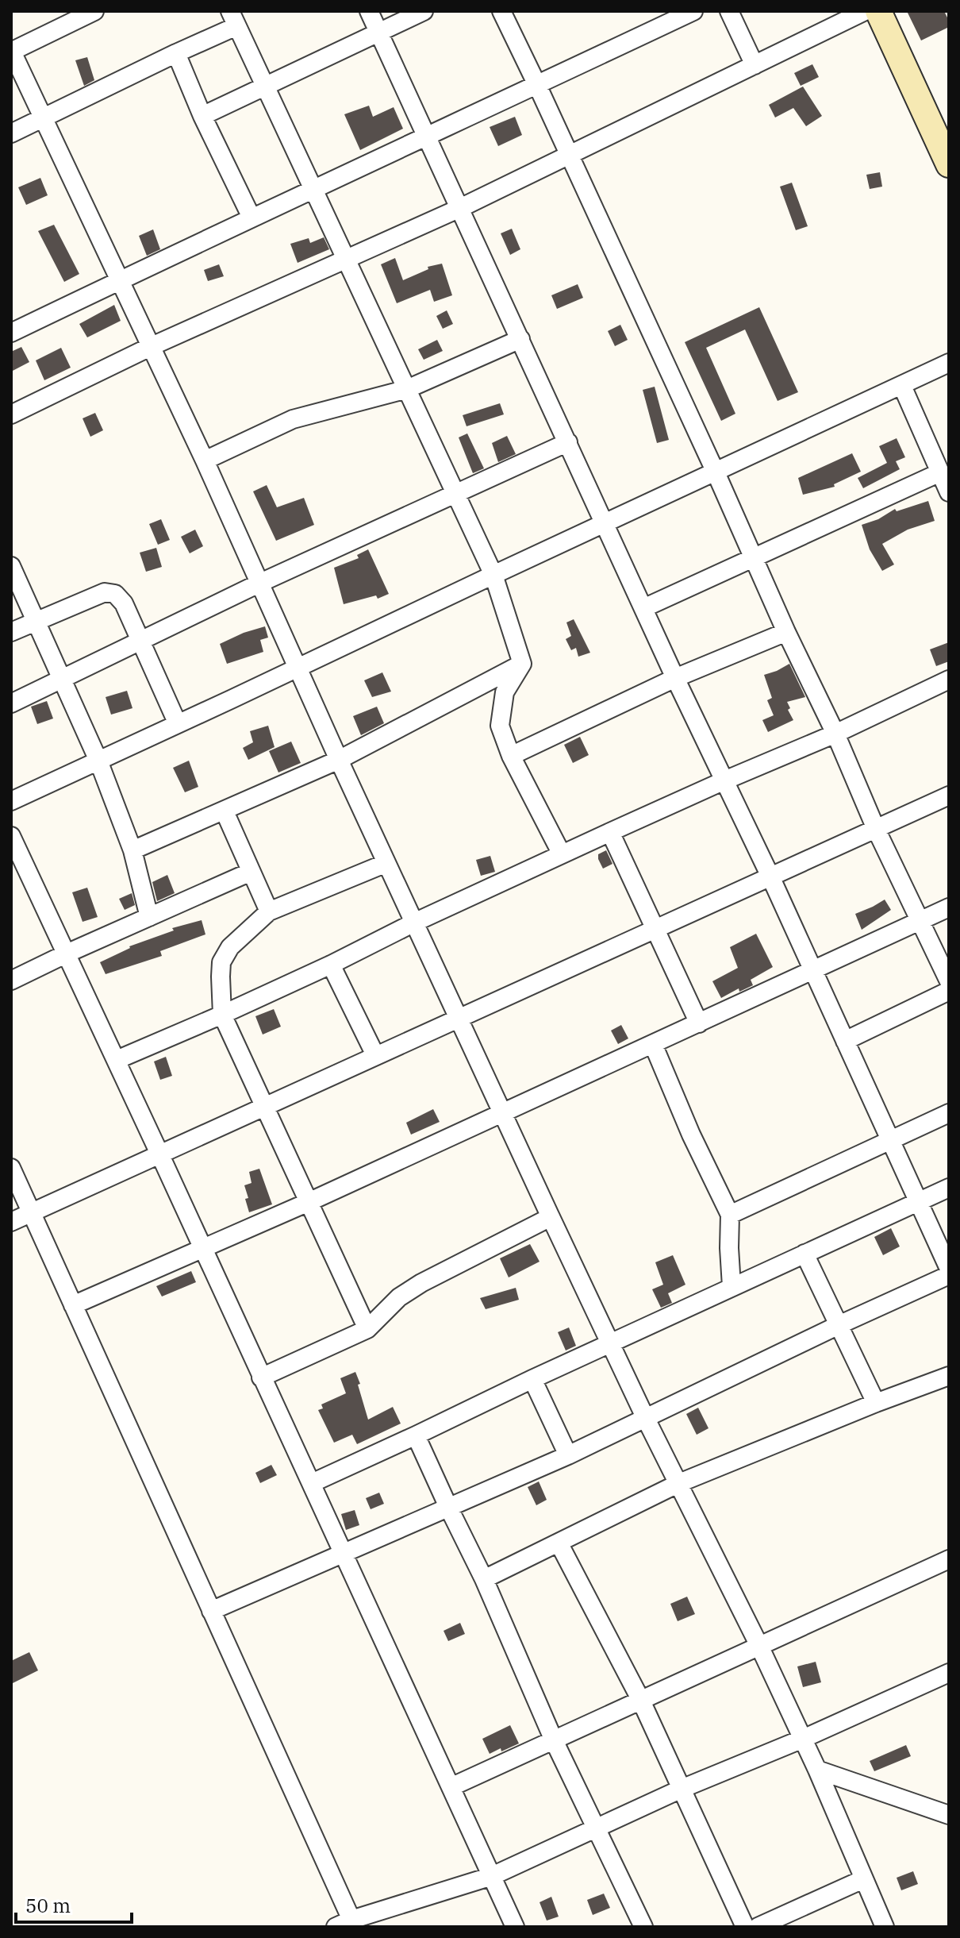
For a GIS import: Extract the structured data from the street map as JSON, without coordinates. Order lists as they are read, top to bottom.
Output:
{
  "scale_bar": "50 m"
}
